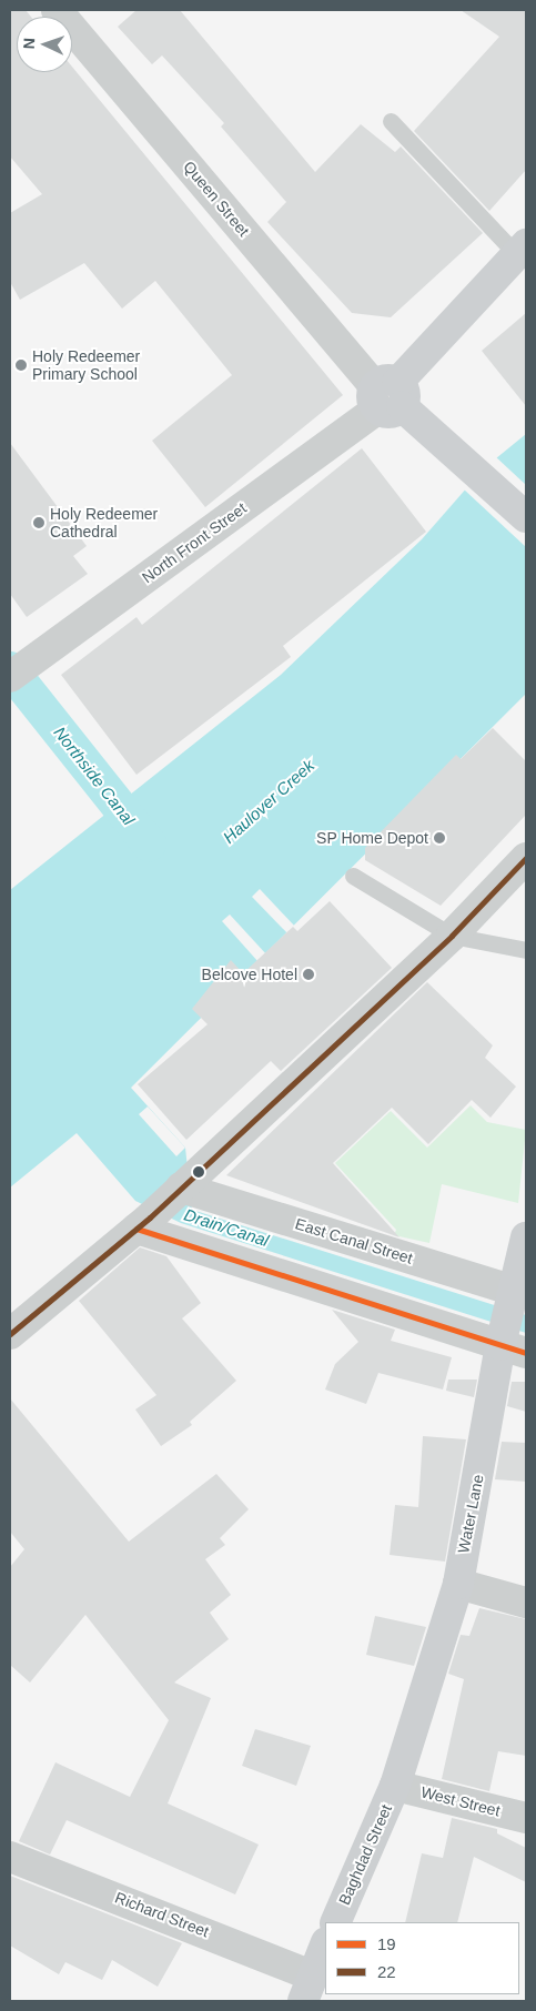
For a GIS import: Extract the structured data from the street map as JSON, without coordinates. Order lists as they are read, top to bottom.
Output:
{
  "streets": {
    "main road": [
      "Queen Street",
      "North Front Street",
      "Water Lane",
      "Baghdad Street"
    ],
    "street": ["East Canal Street", "West Street", "Richard Street"]
  },
  "crossings": [
    ["Queen Street", "North Front Street"],
    ["East Canal Street", "Water Lane"],
    ["Water Lane", "West Street"],
    ["Water Lane", "Baghdad Street"],
    ["West Street", "Baghdad Street"]
  ],
  "water": ["Northside Canal", "Haulover Creek", "Drain/Canal"],
  "places": [
    "Holy Redeemer Primary School",
    "Holy Redeemer Cathedral",
    "SP Home Depot",
    "Belcove Hotel"
  ],
  "lines": ["transit line 22", "transit line 19"],
  "legend": ["19", "22"],
  "north": "left"
}
